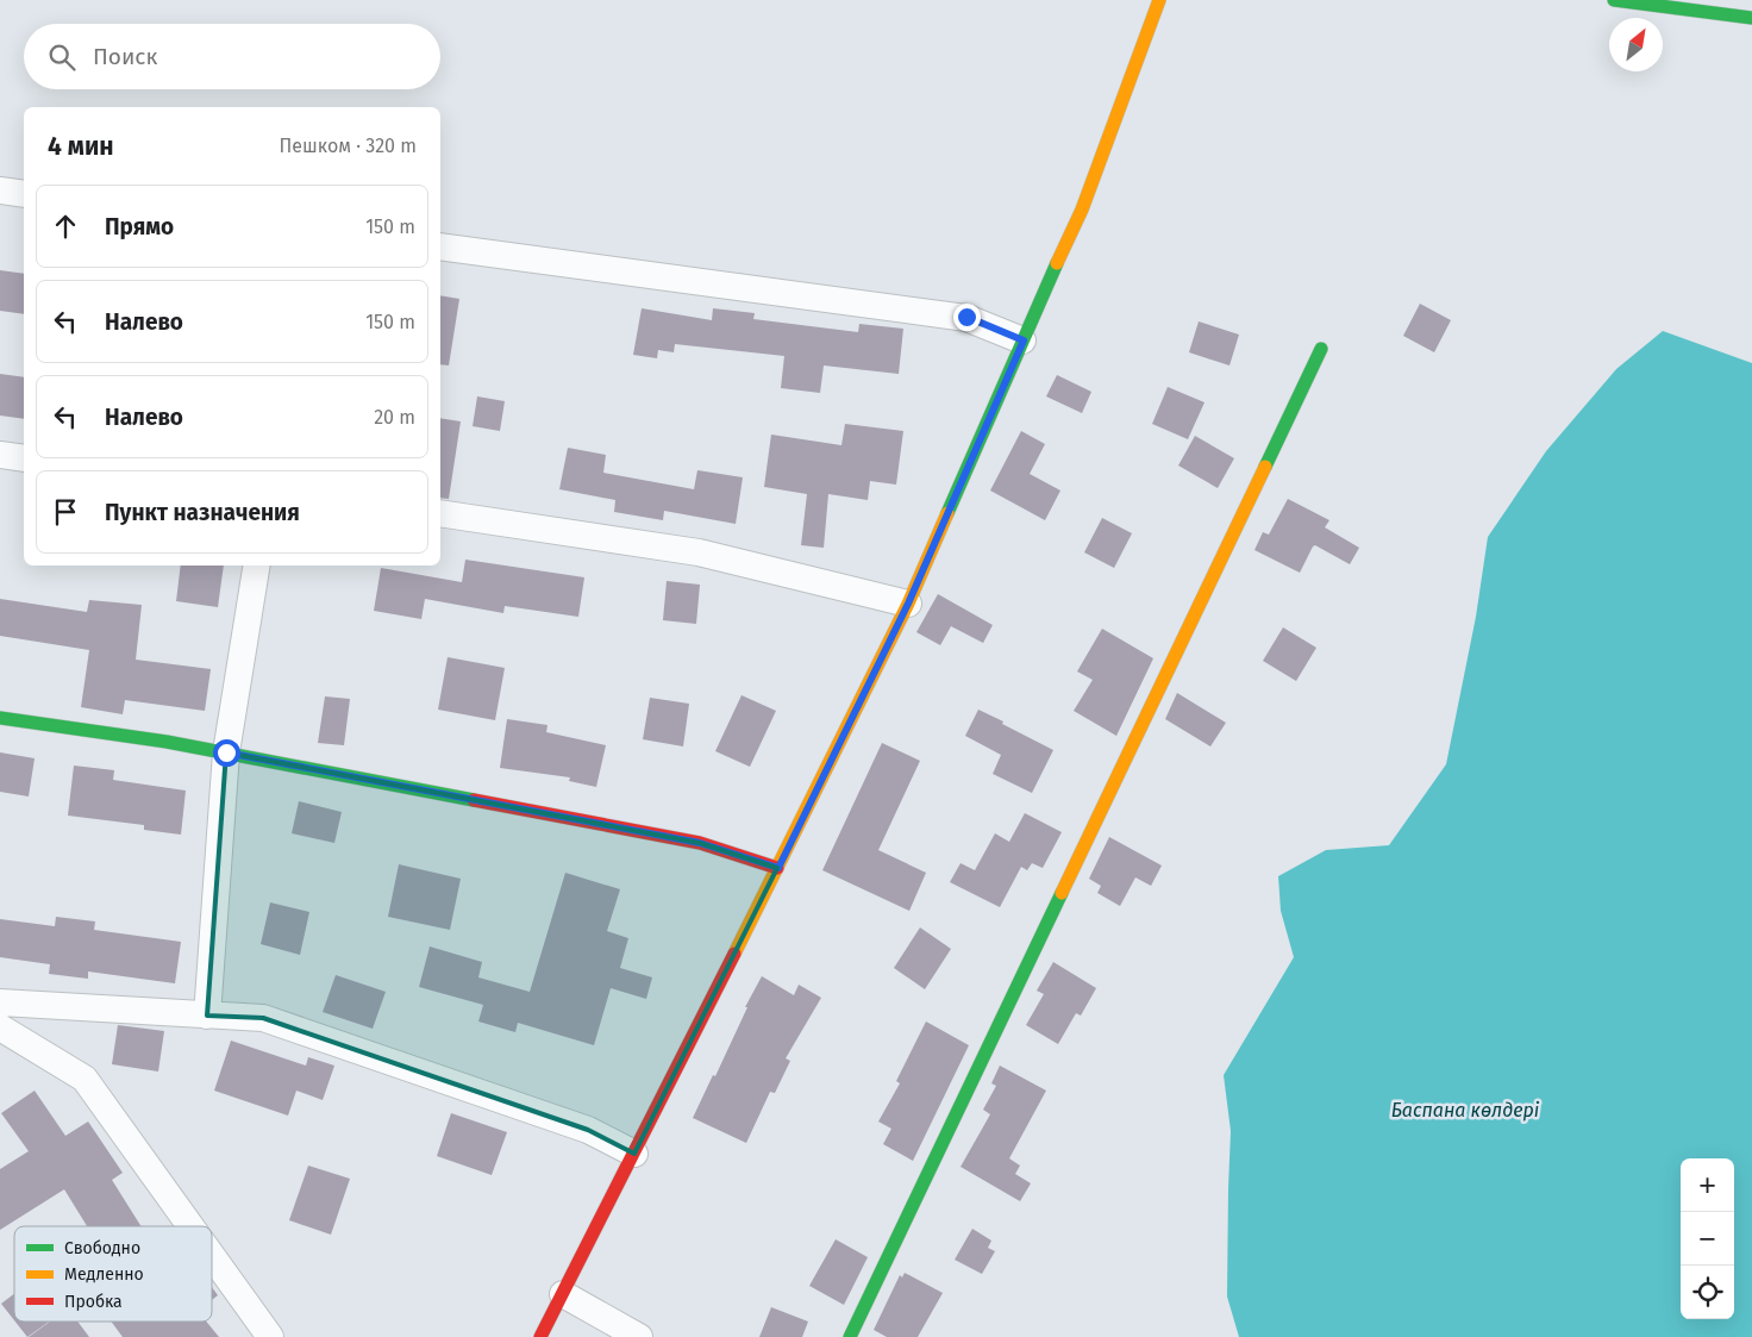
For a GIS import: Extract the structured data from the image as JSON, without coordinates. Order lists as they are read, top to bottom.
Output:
{
  "water": ["Баспана көлдері"],
  "legend": ["Свободно", "Медленно", "Пробка"],
  "north": "top right",
  "page": {
    "search": "Поиск",
    "heading": ["4 мин", "Пешком · 320 m"],
    "list": [
      ["Прямо", "150 m"],
      ["Налево", "150 m"],
      ["Налево", "20 m"],
      "Пункт назначения"
    ],
    "map_buttons": ["+", "−"]
  }
}
